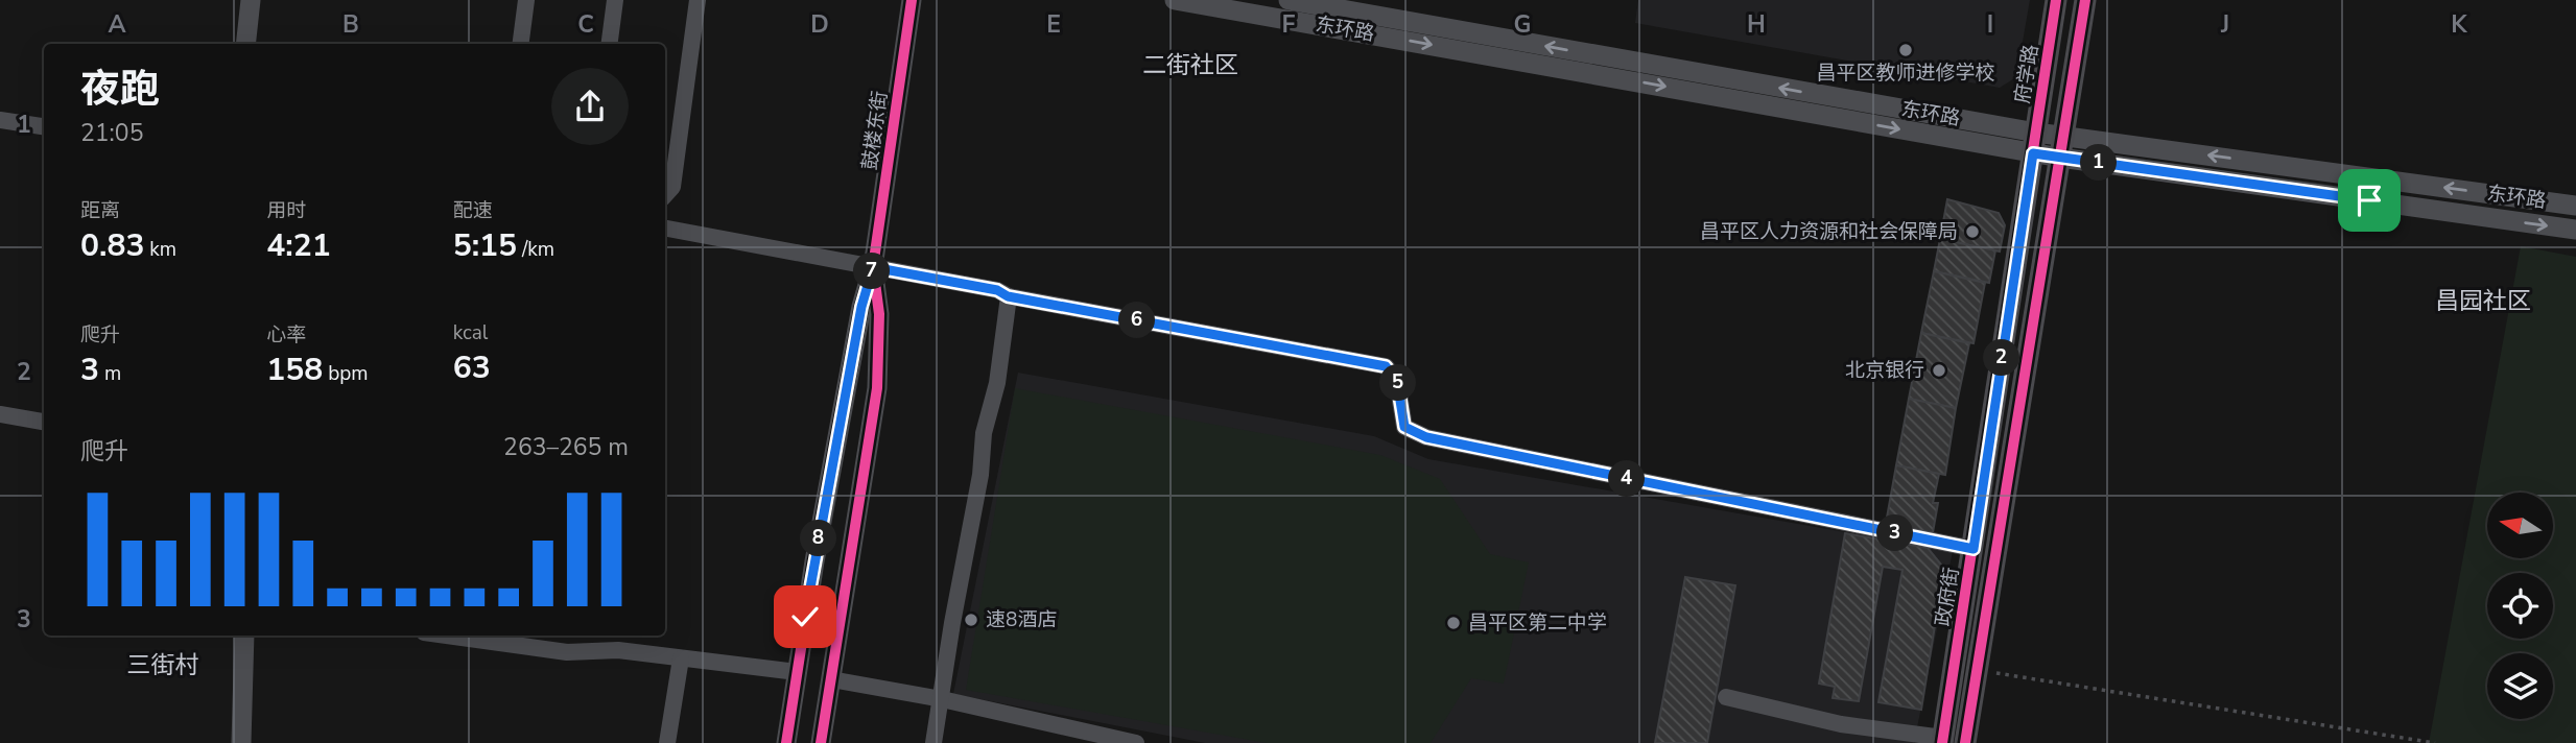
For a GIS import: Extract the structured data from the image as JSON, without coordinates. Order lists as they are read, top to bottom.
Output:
{
  "streets": {
    "main road": ["府学路", "政府街"],
    "street": ["东环路", "鼓楼东街"]
  },
  "crossings": [
    ["东环路", "府学路"],
    ["东环路", "政府街"],
    ["府学路", "政府街"]
  ],
  "districts": ["二街社区", "昌园社区", "三街村"],
  "places": [
    "昌平区教师进修学校",
    "昌平区人力资源和社会保障局",
    "北京银行",
    "速8酒店",
    "昌平区第二中学"
  ],
  "north": "left",
  "page": {
    "heading": ["夜跑", "21:05"],
    "pins": [
      "1",
      "7",
      "6",
      "2",
      "5",
      "4",
      "3",
      "8"
    ],
    "stats": [
      ["距离", "0.83 km"],
      ["用时", "4:21"],
      ["配速", "5:15 /km"],
      ["爬升", "3 m"],
      ["心率", "158 bpm"],
      ["kcal", "63"]
    ],
    "chart": ["爬升", "263–265 m"]
  },
  "grid": {
    "columns": [
      "A",
      "B",
      "C",
      "D",
      "E",
      "F",
      "G",
      "H",
      "I",
      "J",
      "K"
    ],
    "rows": ["1", "2", "3"]
  }
}
